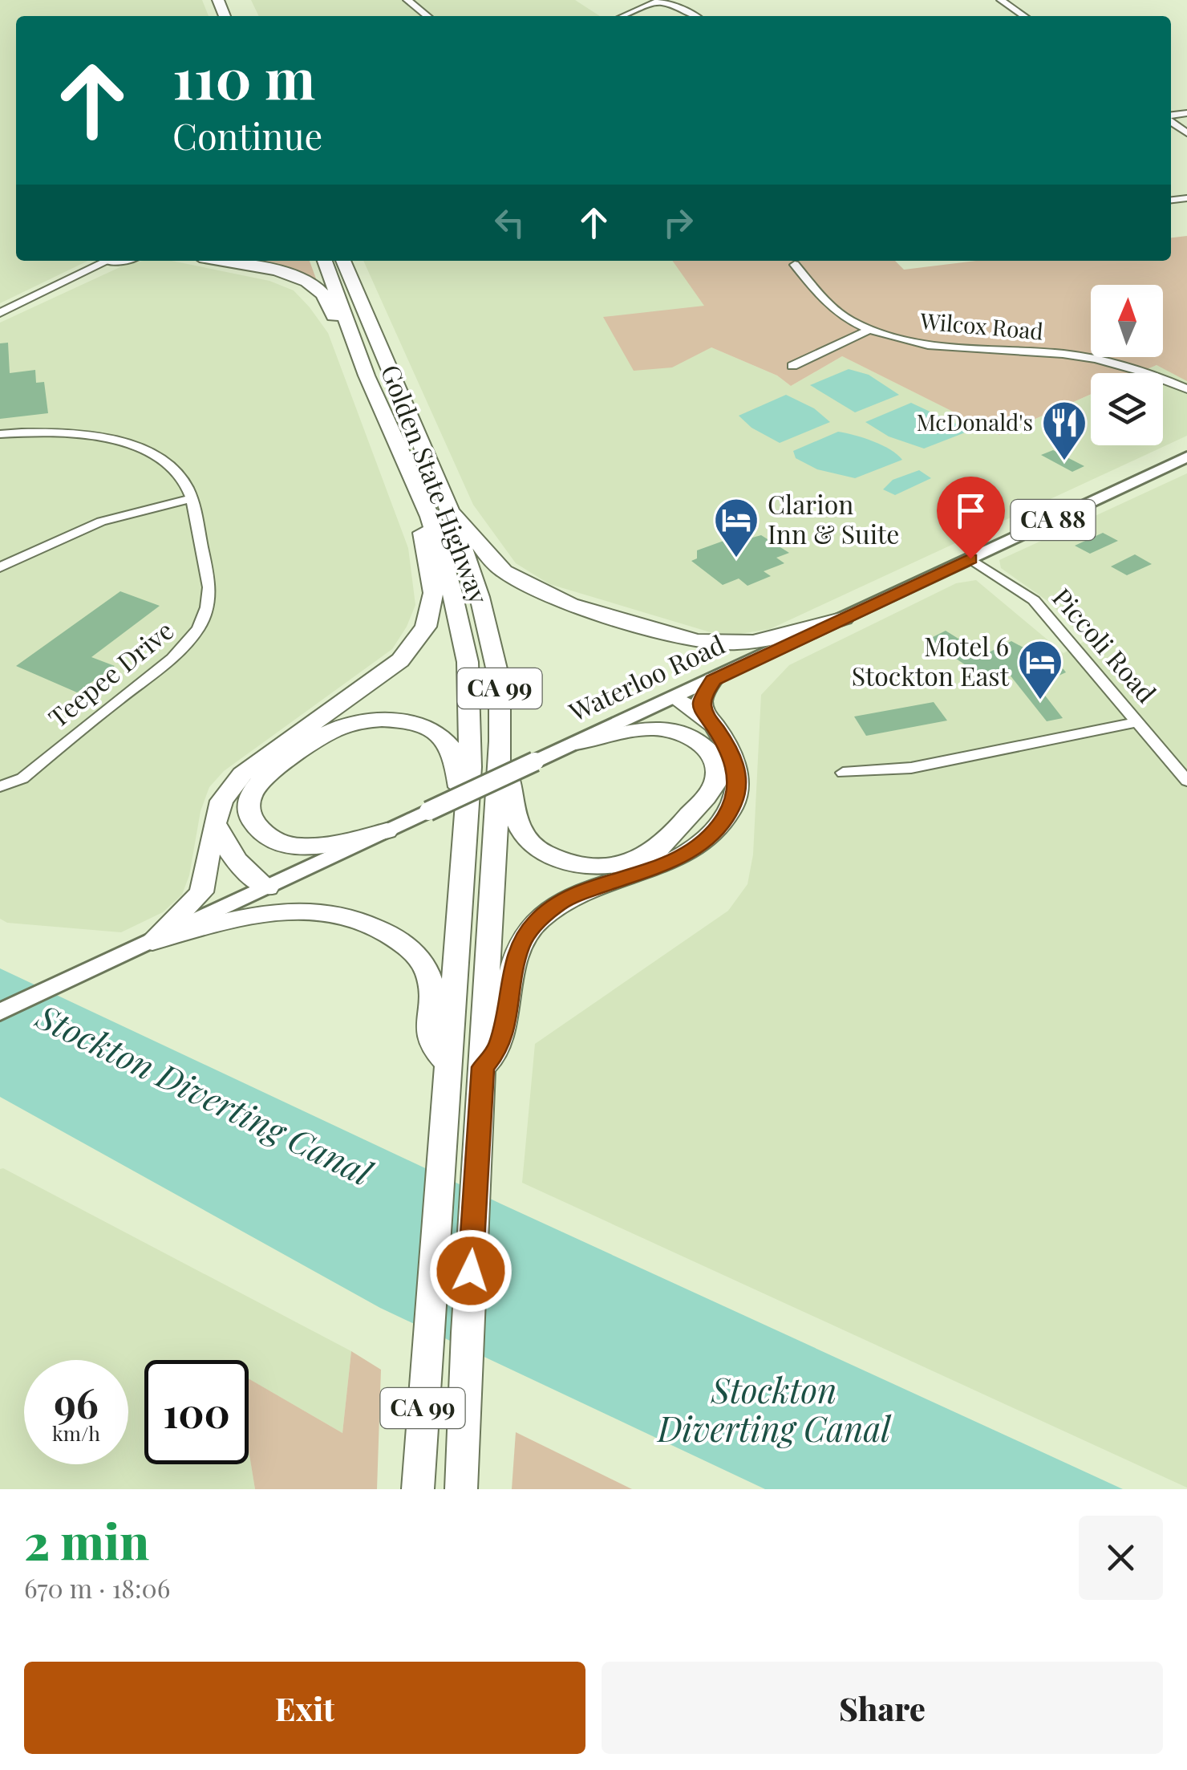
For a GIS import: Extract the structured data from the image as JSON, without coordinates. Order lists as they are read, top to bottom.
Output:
{
  "streets": {
    "highway": ["Golden State Highway", "CA 99"],
    "main road": ["CA 88", "Waterloo Road"],
    "street": ["Wilcox Road", "Piccoli Road", "Teepee Drive"]
  },
  "crossings": [
    ["Piccoli Road", "Waterloo Road"]
  ],
  "water": ["Stockton Diverting Canal"],
  "places": {
    "restaurant": ["McDonald's"],
    "hotel": ["Clarion Inn & Suite", "Motel 6 Stockton East"]
  },
  "north": "top",
  "page": {
    "turn": ["110 m", "Continue"],
    "speed": "96 km/h",
    "limit": "100",
    "heading": ["2 min", "670 m · 18:06"],
    "buttons": ["Exit", "Share"]
  }
}
